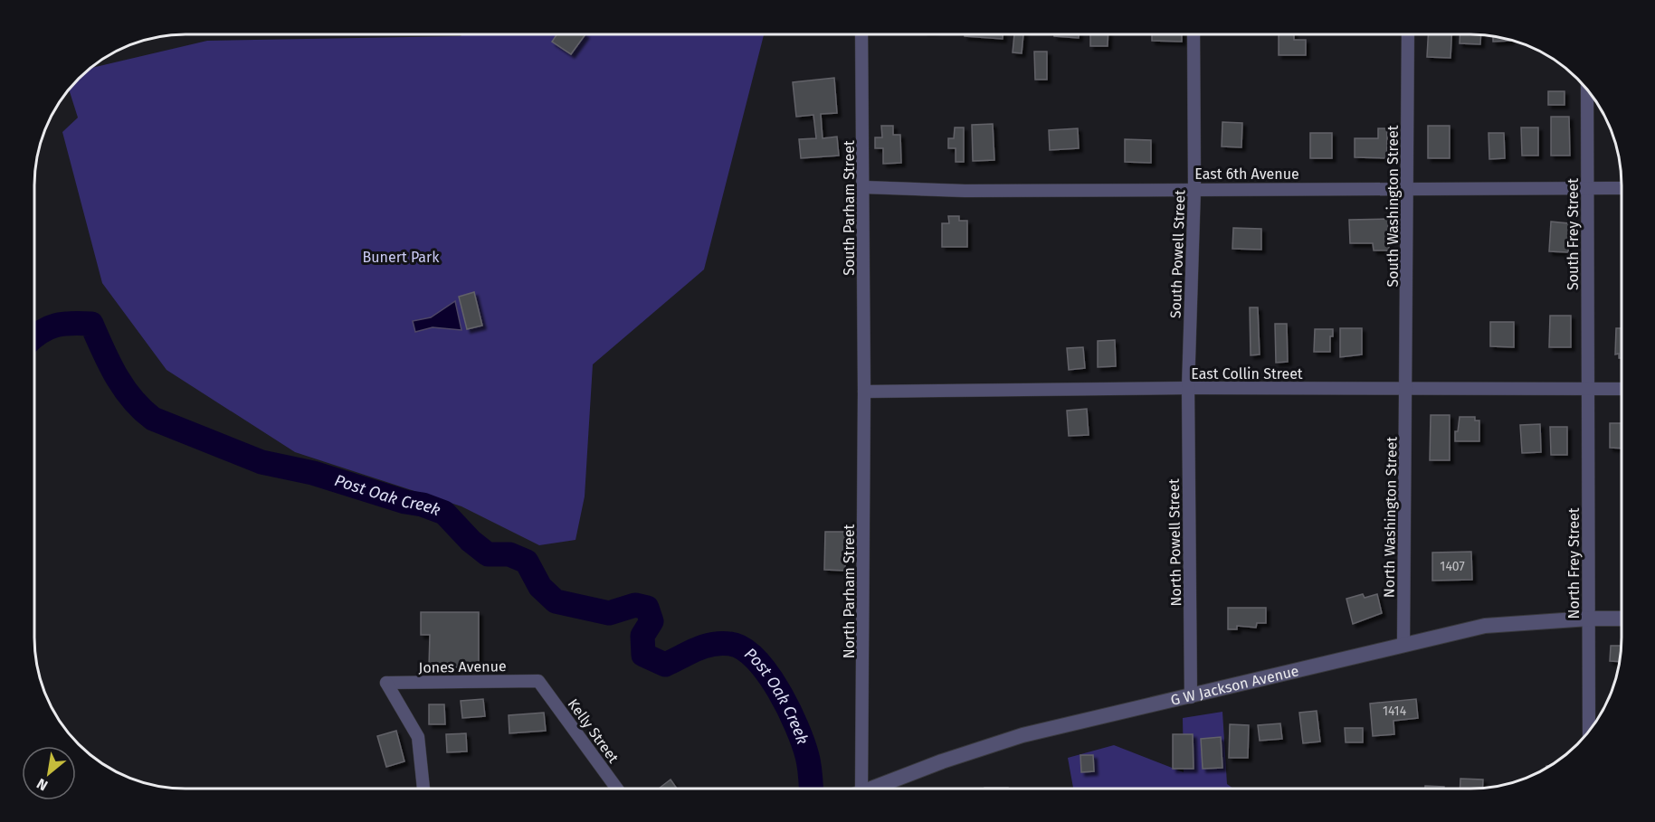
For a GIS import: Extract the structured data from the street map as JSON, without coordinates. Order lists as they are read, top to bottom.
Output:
{
  "streets": {
    "street": [
      "East 6th Avenue",
      "South Washington Street",
      "South Parham Street",
      "South Frey Street",
      "South Powell Street",
      "East Collin Street",
      "North Washington Street",
      "North Powell Street",
      "North Frey Street",
      "North Parham Street",
      "Jones Avenue",
      "G W Jackson Avenue",
      "Kelly Street"
    ]
  },
  "crossings": [
    ["East 6th Avenue", "South Washington Street"],
    ["East 6th Avenue", "South Parham Street"],
    ["East 6th Avenue", "South Frey Street"],
    ["East 6th Avenue", "South Powell Street"],
    ["South Washington Street", "East Collin Street"],
    ["South Washington Street", "North Washington Street"],
    ["South Parham Street", "East Collin Street"],
    ["South Parham Street", "North Parham Street"],
    ["South Frey Street", "East Collin Street"],
    ["South Frey Street", "North Frey Street"],
    ["South Powell Street", "East Collin Street"],
    ["South Powell Street", "North Powell Street"],
    ["East Collin Street", "North Washington Street"],
    ["East Collin Street", "North Powell Street"],
    ["East Collin Street", "North Frey Street"],
    ["East Collin Street", "North Parham Street"],
    ["North Washington Street", "G W Jackson Avenue"],
    ["North Powell Street", "G W Jackson Avenue"],
    ["North Frey Street", "G W Jackson Avenue"],
    ["Jones Avenue", "Kelly Street"]
  ],
  "water": ["Post Oak Creek"],
  "parks": ["Bunert Park"],
  "house_numbers": ["1407", "1414"],
  "north": "bottom left"
}
